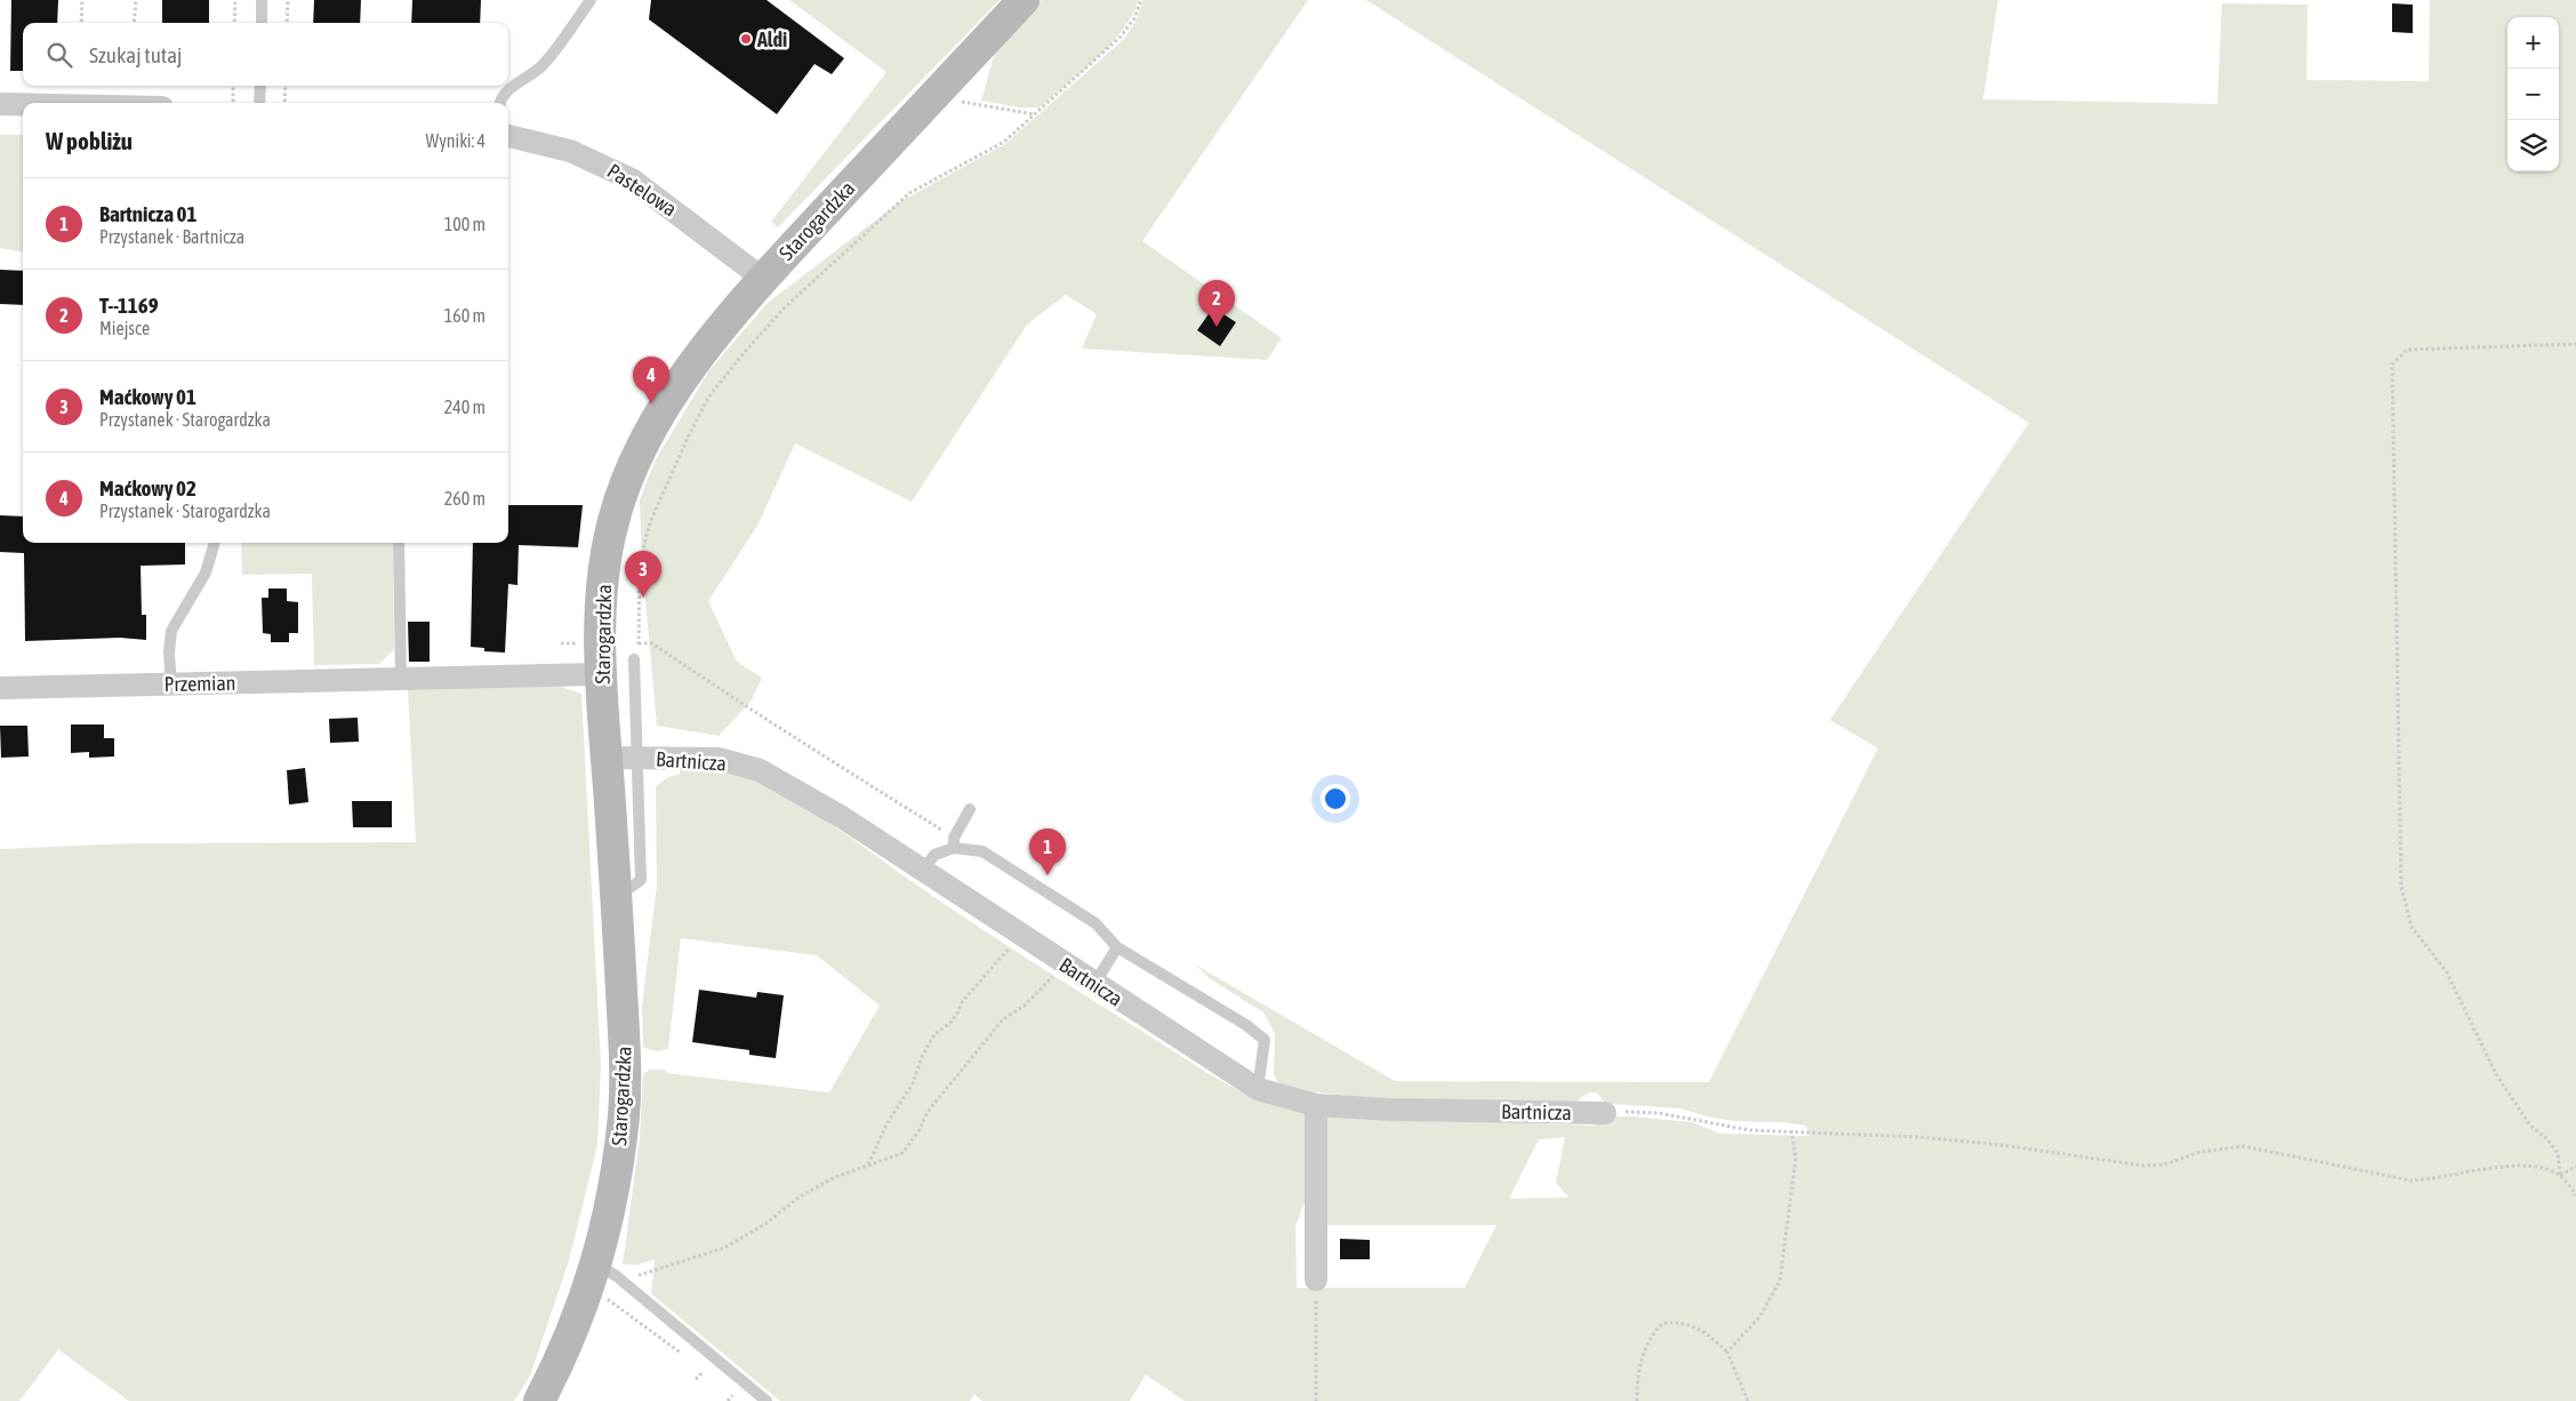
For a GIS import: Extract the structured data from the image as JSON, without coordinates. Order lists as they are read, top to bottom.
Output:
{
  "streets": {
    "main road": ["Starogardzka"],
    "street": ["Pastelowa", "Przemian", "Bartnicza"]
  },
  "crossings": [
    ["Pastelowa", "Starogardzka"],
    ["Starogardzka", "Przemian"],
    ["Starogardzka", "Bartnicza"]
  ],
  "places": ["Aldi"],
  "page": {
    "map_buttons": ["+", "−"],
    "search": "Szukaj tutaj",
    "heading": ["W pobliżu", "Wyniki: 4"],
    "list": [
      {
        "mark": "1",
        "name": "Bartnicza 01",
        "note": "Przystanek · Bartnicza",
        "value": "100 m"
      },
      {
        "mark": "2",
        "name": "T--1169",
        "note": "Miejsce",
        "value": "160 m"
      },
      {
        "mark": "3",
        "name": "Maćkowy 01",
        "note": "Przystanek · Starogardzka",
        "value": "240 m"
      },
      {
        "mark": "4",
        "name": "Maćkowy 02",
        "note": "Przystanek · Starogardzka",
        "value": "260 m"
      }
    ],
    "pins": [
      "2",
      "4",
      "3",
      "1"
    ]
  }
}
